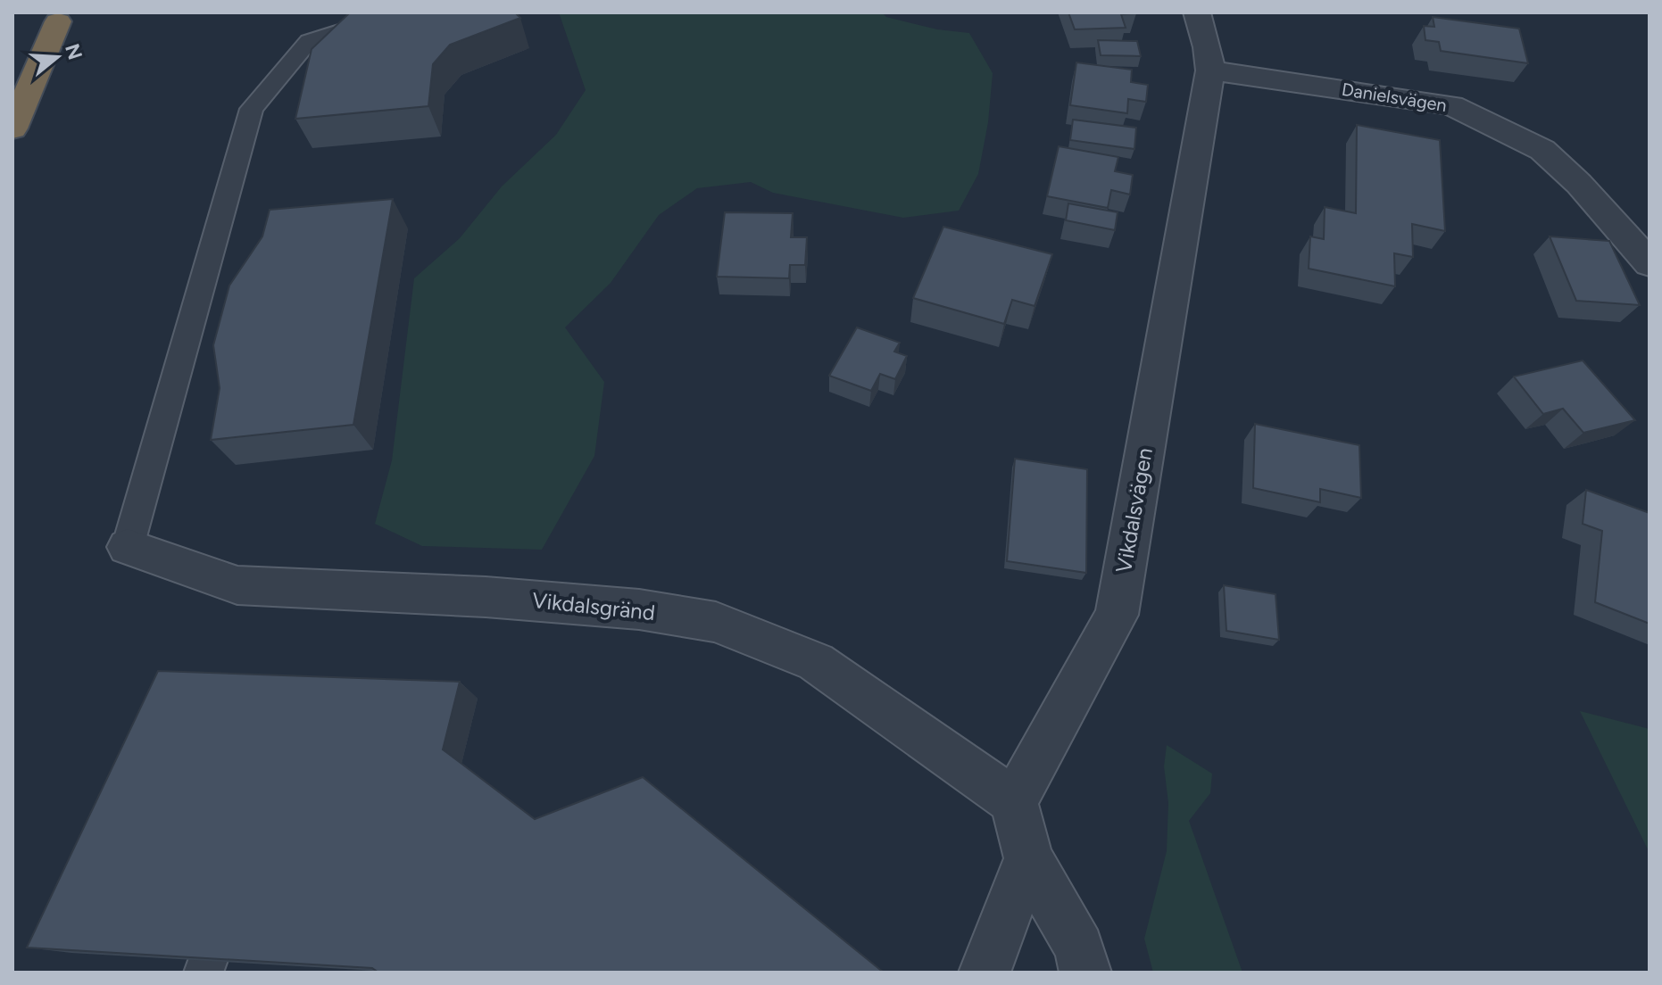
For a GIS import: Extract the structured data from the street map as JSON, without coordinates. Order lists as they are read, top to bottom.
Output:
{
  "streets": {
    "street": ["Danielsvägen", "Vikdalsvägen", "Vikdalsgränd"]
  },
  "crossings": [
    ["Danielsvägen", "Vikdalsvägen"],
    ["Vikdalsvägen", "Vikdalsgränd"]
  ],
  "north": "right"
}
